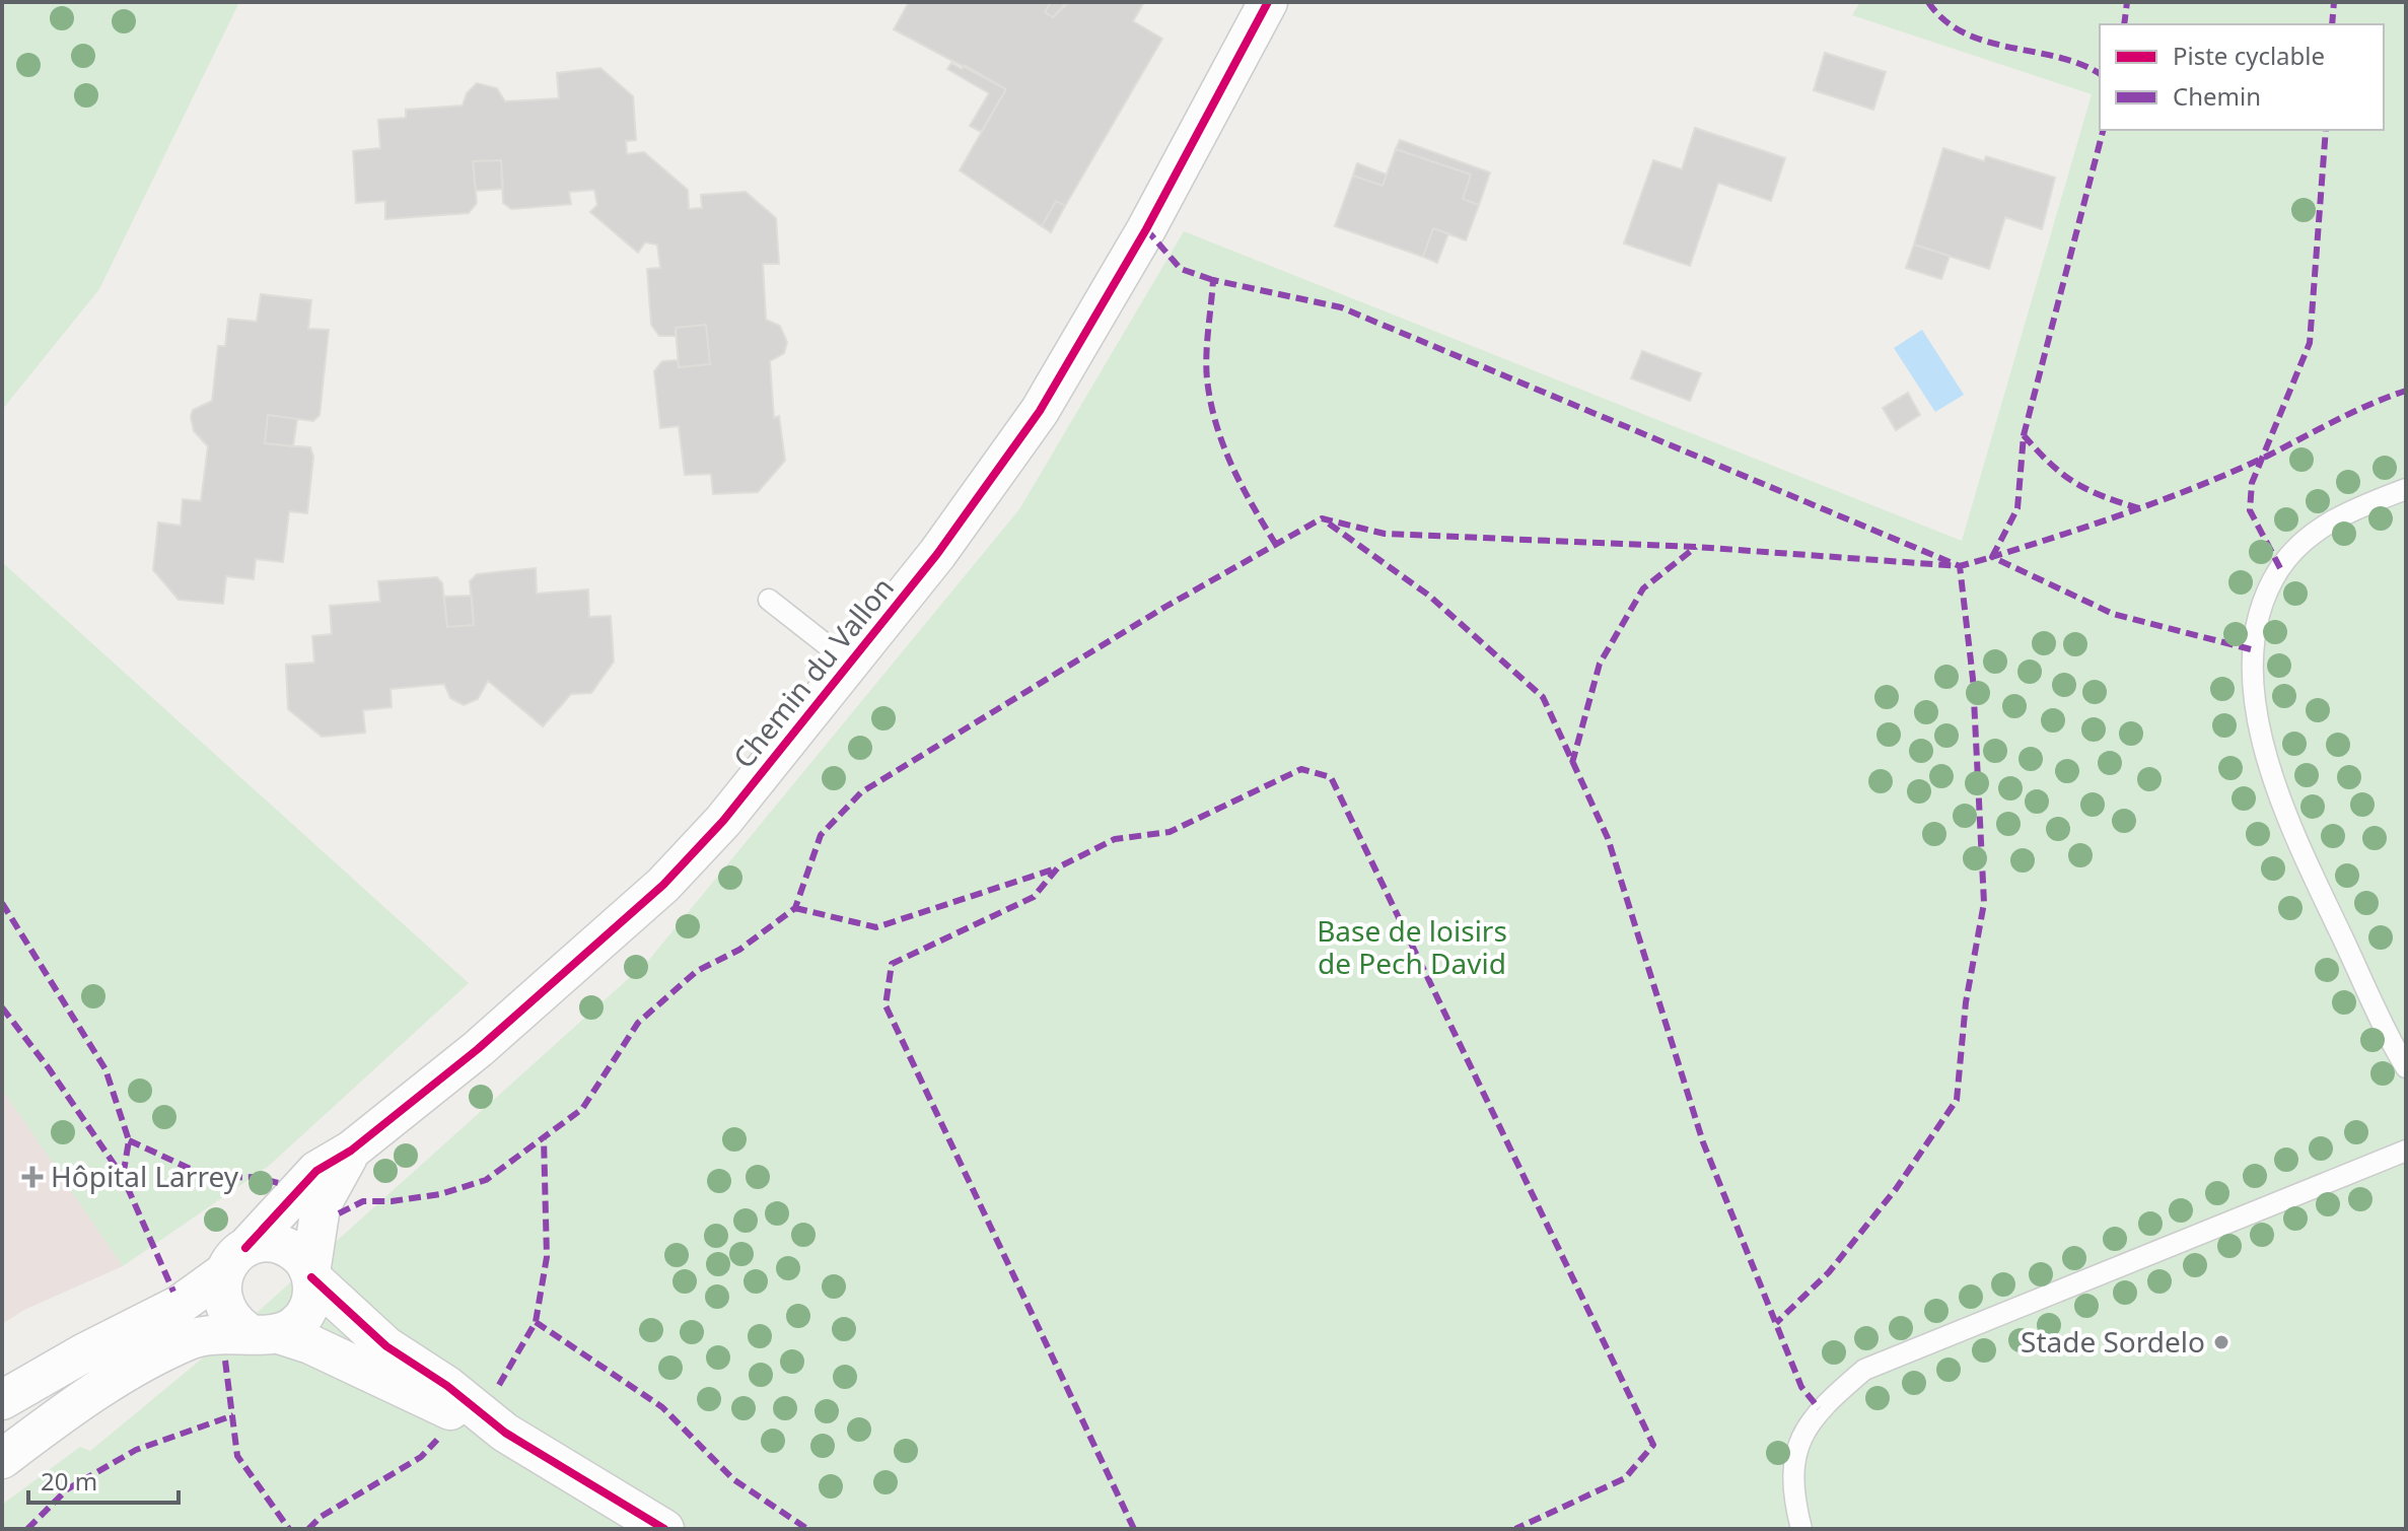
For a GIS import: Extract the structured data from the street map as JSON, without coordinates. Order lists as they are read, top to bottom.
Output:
{
  "streets": {
    "street": ["Chemin du Vallon"]
  },
  "parks": ["Base de loisirs de Pech David"],
  "places": {
    "health": ["Hôpital Larrey"],
    "other": ["Stade Sordelo"]
  },
  "legend": ["Piste cyclable", "Chemin"],
  "scale_bar": "20 m"
}
